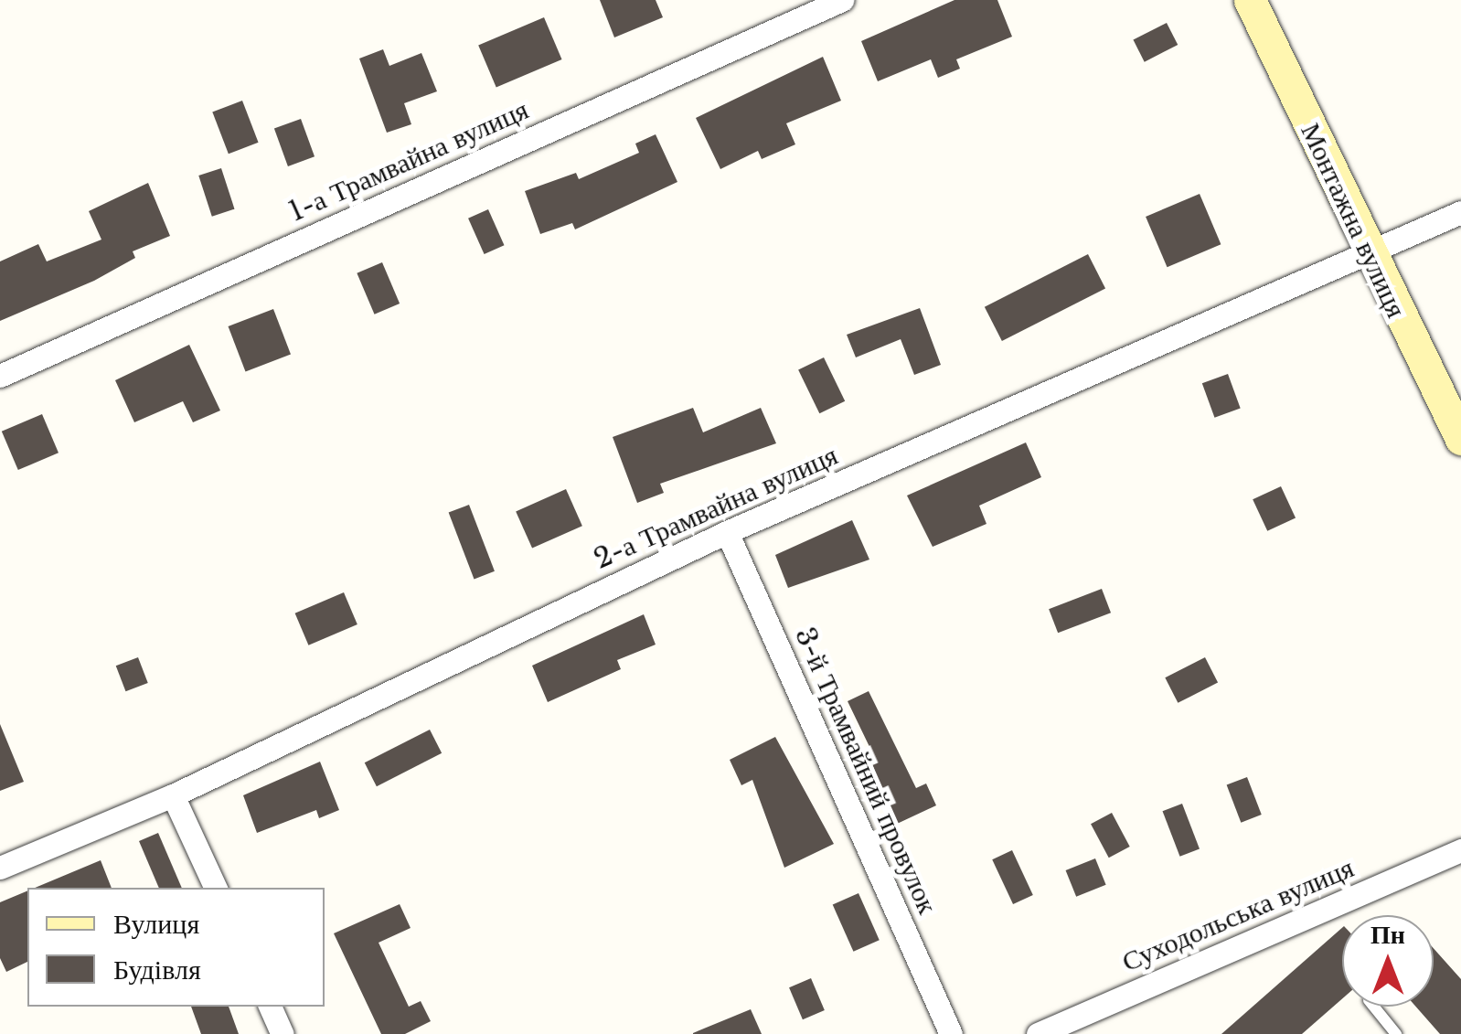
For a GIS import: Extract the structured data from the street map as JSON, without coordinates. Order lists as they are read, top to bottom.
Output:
{
  "streets": {
    "street": [
      "1-а Трамвайна вулиця",
      "Монтажна вулиця",
      "2-а Трамвайна вулиця",
      "3-й Трамвайний провулок",
      "Суходольська вулиця"
    ]
  },
  "crossings": [
    ["Монтажна вулиця", "2-а Трамвайна вулиця"],
    ["2-а Трамвайна вулиця", "3-й Трамвайний провулок"]
  ],
  "legend": ["Вулиця", "Будівля"],
  "north": "top"
}
